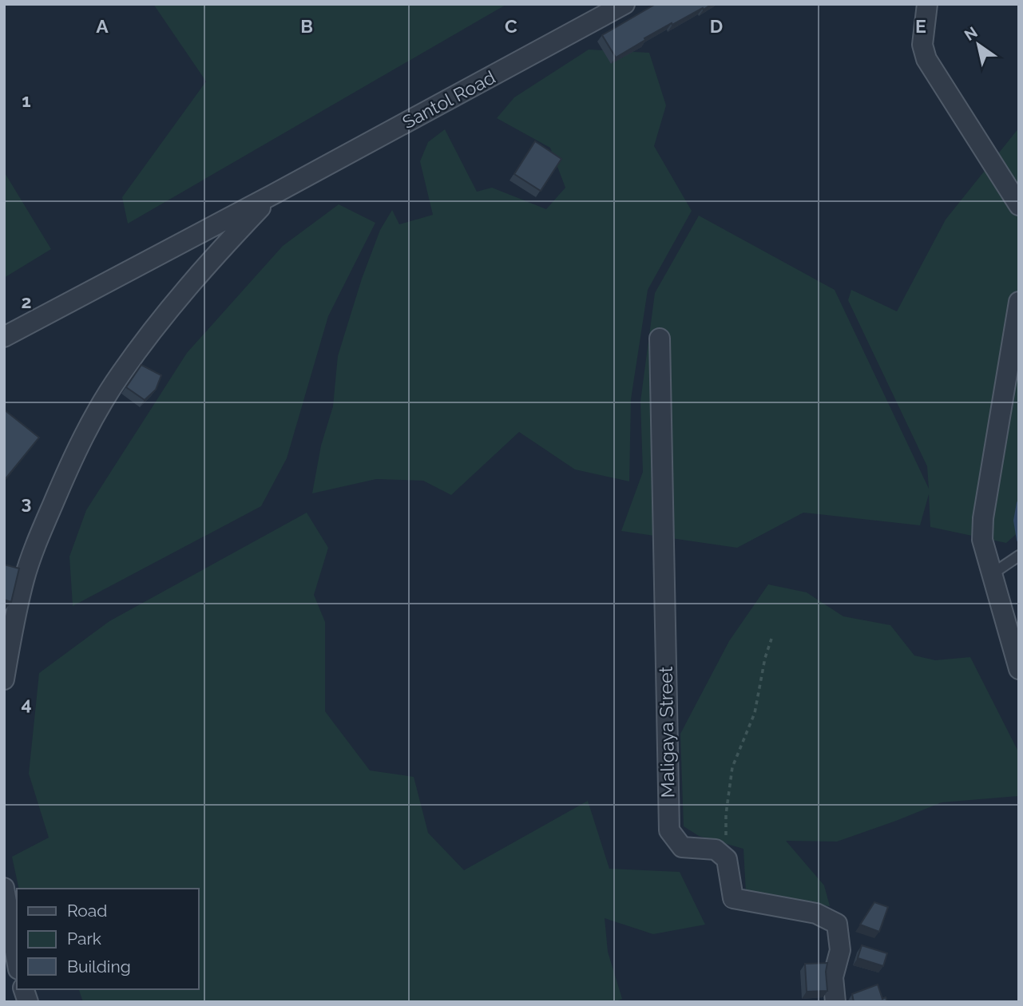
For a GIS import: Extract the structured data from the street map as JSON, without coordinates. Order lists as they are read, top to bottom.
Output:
{
  "streets": {
    "street": ["Santol Road", "Maligaya Street"]
  },
  "legend": ["Road", "Park", "Building"],
  "north": "top left",
  "grid": {
    "columns": [
      "A",
      "B",
      "C",
      "D",
      "E"
    ],
    "rows": [
      "1",
      "2",
      "3",
      "4"
    ]
  }
}
